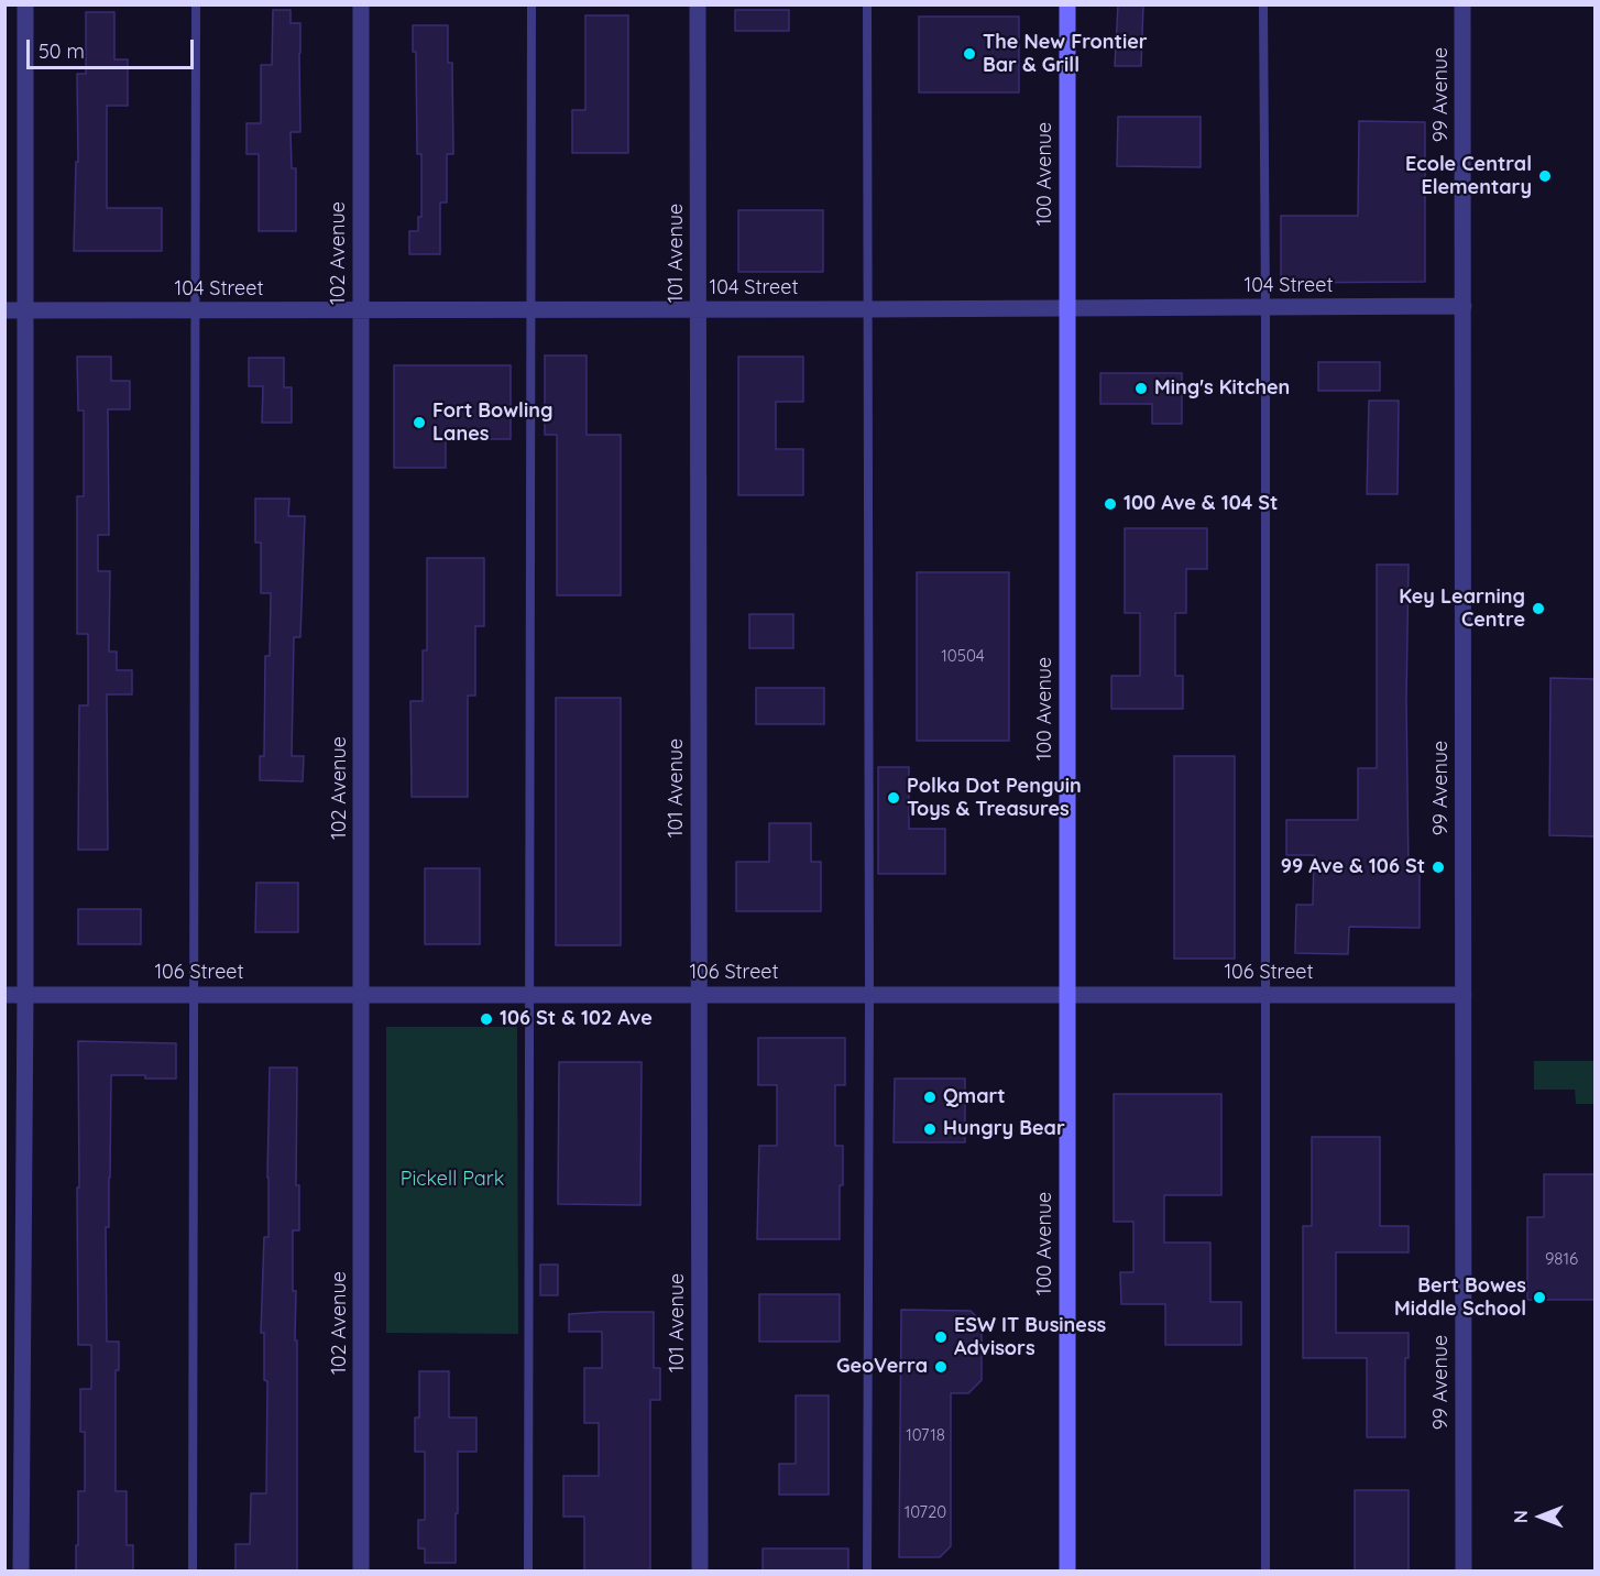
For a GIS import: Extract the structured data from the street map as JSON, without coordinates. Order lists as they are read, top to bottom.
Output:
{
  "streets": {
    "main road": ["100 Avenue"],
    "street": [
      "99 Avenue",
      "102 Avenue",
      "101 Avenue",
      "104 Street",
      "106 Street"
    ]
  },
  "crossings": [
    ["99 Avenue", "104 Street"],
    ["99 Avenue", "106 Street"],
    ["100 Avenue", "104 Street"],
    ["100 Avenue", "106 Street"],
    ["102 Avenue", "104 Street"],
    ["102 Avenue", "106 Street"],
    ["101 Avenue", "104 Street"],
    ["101 Avenue", "106 Street"]
  ],
  "parks": ["Pickell Park"],
  "places": [
    "The New Frontier Bar & Grill",
    "Ecole Central Elementary",
    "Ming's Kitchen",
    "Fort Bowling Lanes",
    "100 Ave & 104 St",
    "Key Learning Centre",
    "Polka Dot Penguin Toys & Treasures",
    "99 Ave & 106 St",
    "106 St & 102 Ave",
    "Qmart",
    "Hungry Bear",
    "Bert Bowes Middle School",
    "ESW IT Business Advisors",
    "GeoVerra"
  ],
  "house_numbers": [
    "10504",
    "9816",
    "10718",
    "10720"
  ],
  "scale_bar": "50 m",
  "north": "left"
}
